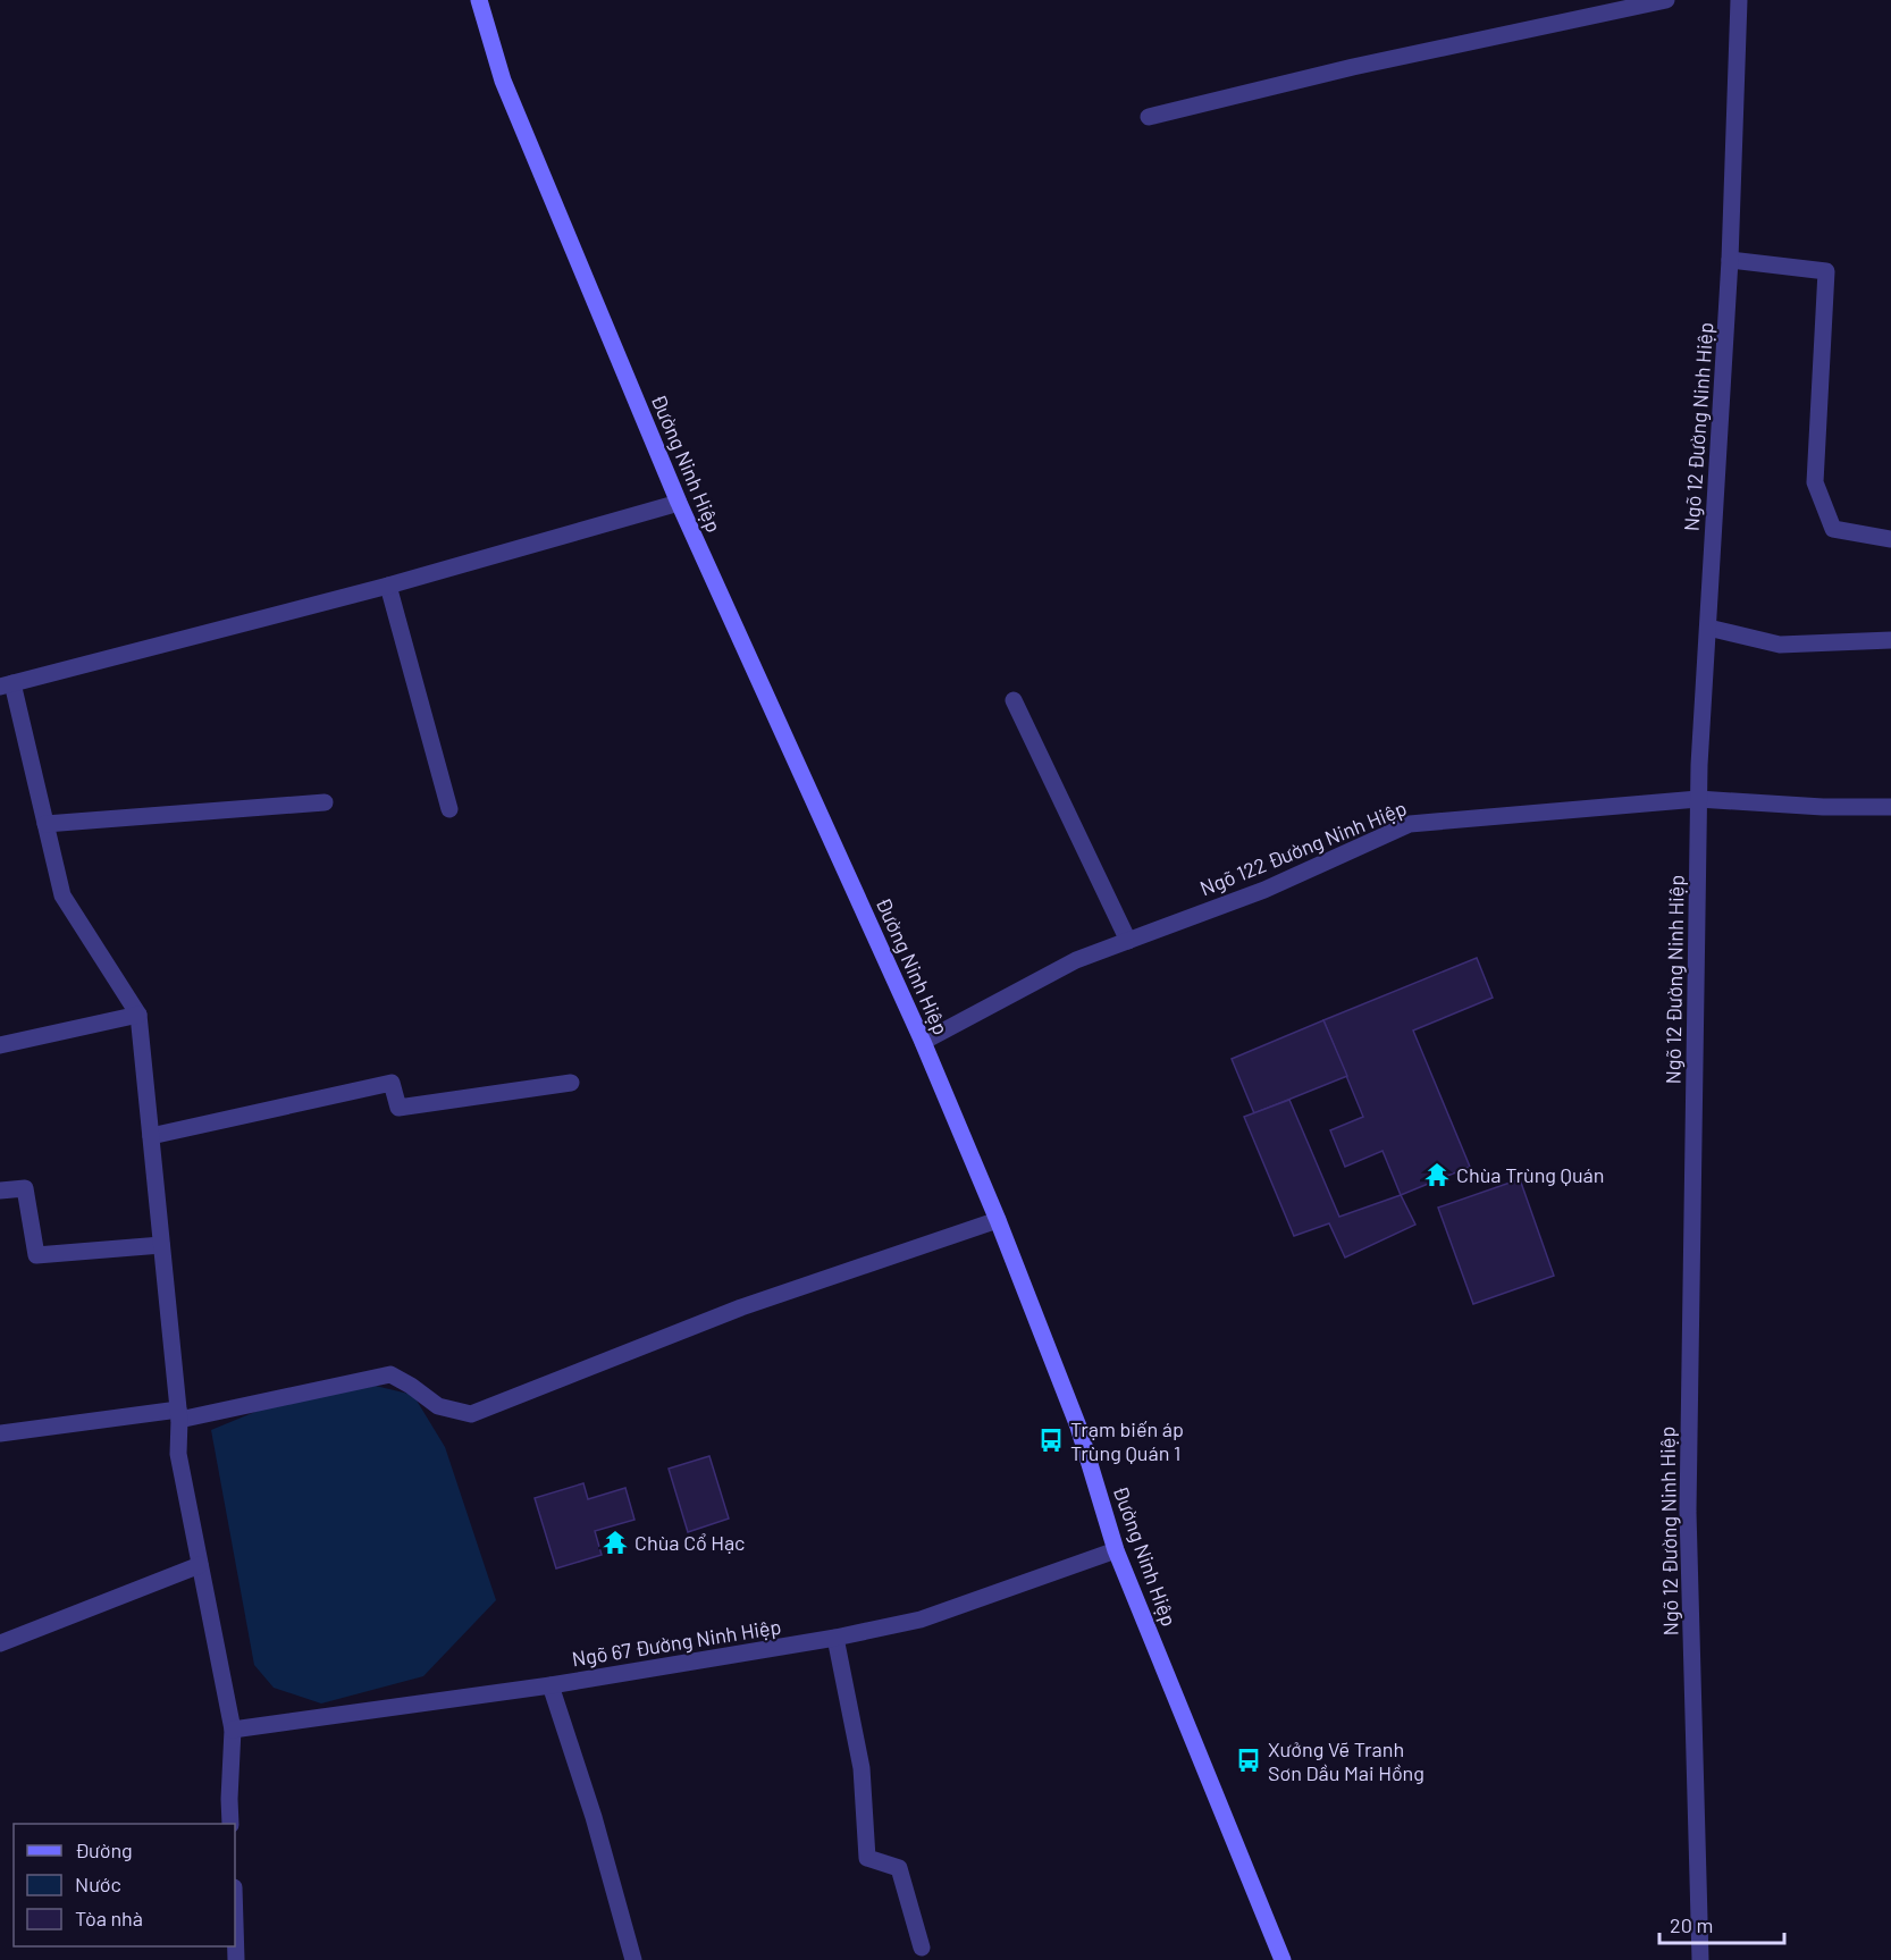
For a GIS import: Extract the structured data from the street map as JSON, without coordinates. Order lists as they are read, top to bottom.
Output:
{
  "streets": {
    "main road": ["Đường Ninh Hiệp"],
    "street": ["Ngõ 12 Đường Ninh Hiệp", "Ngõ 122 Đường Ninh Hiệp", "Ngõ 67 Đường Ninh Hiệp"]
  },
  "crossings": [
    ["Ngõ 12 Đường Ninh Hiệp", "Ngõ 122 Đường Ninh Hiệp"],
    ["Đường Ninh Hiệp", "Ngõ 122 Đường Ninh Hiệp"],
    ["Đường Ninh Hiệp", "Ngõ 67 Đường Ninh Hiệp"]
  ],
  "places": {
    "temple": ["Chùa Trùng Quán", "Chùa Cổ Hạc"],
    "bus stop": ["Trạm biến áp Trùng Quán 1", "Xưởng Vẽ Tranh Sơn Dầu Mai Hồng"]
  },
  "legend": ["Đường", "Nước", "Tòa nhà"],
  "scale_bar": "20 m"
}
